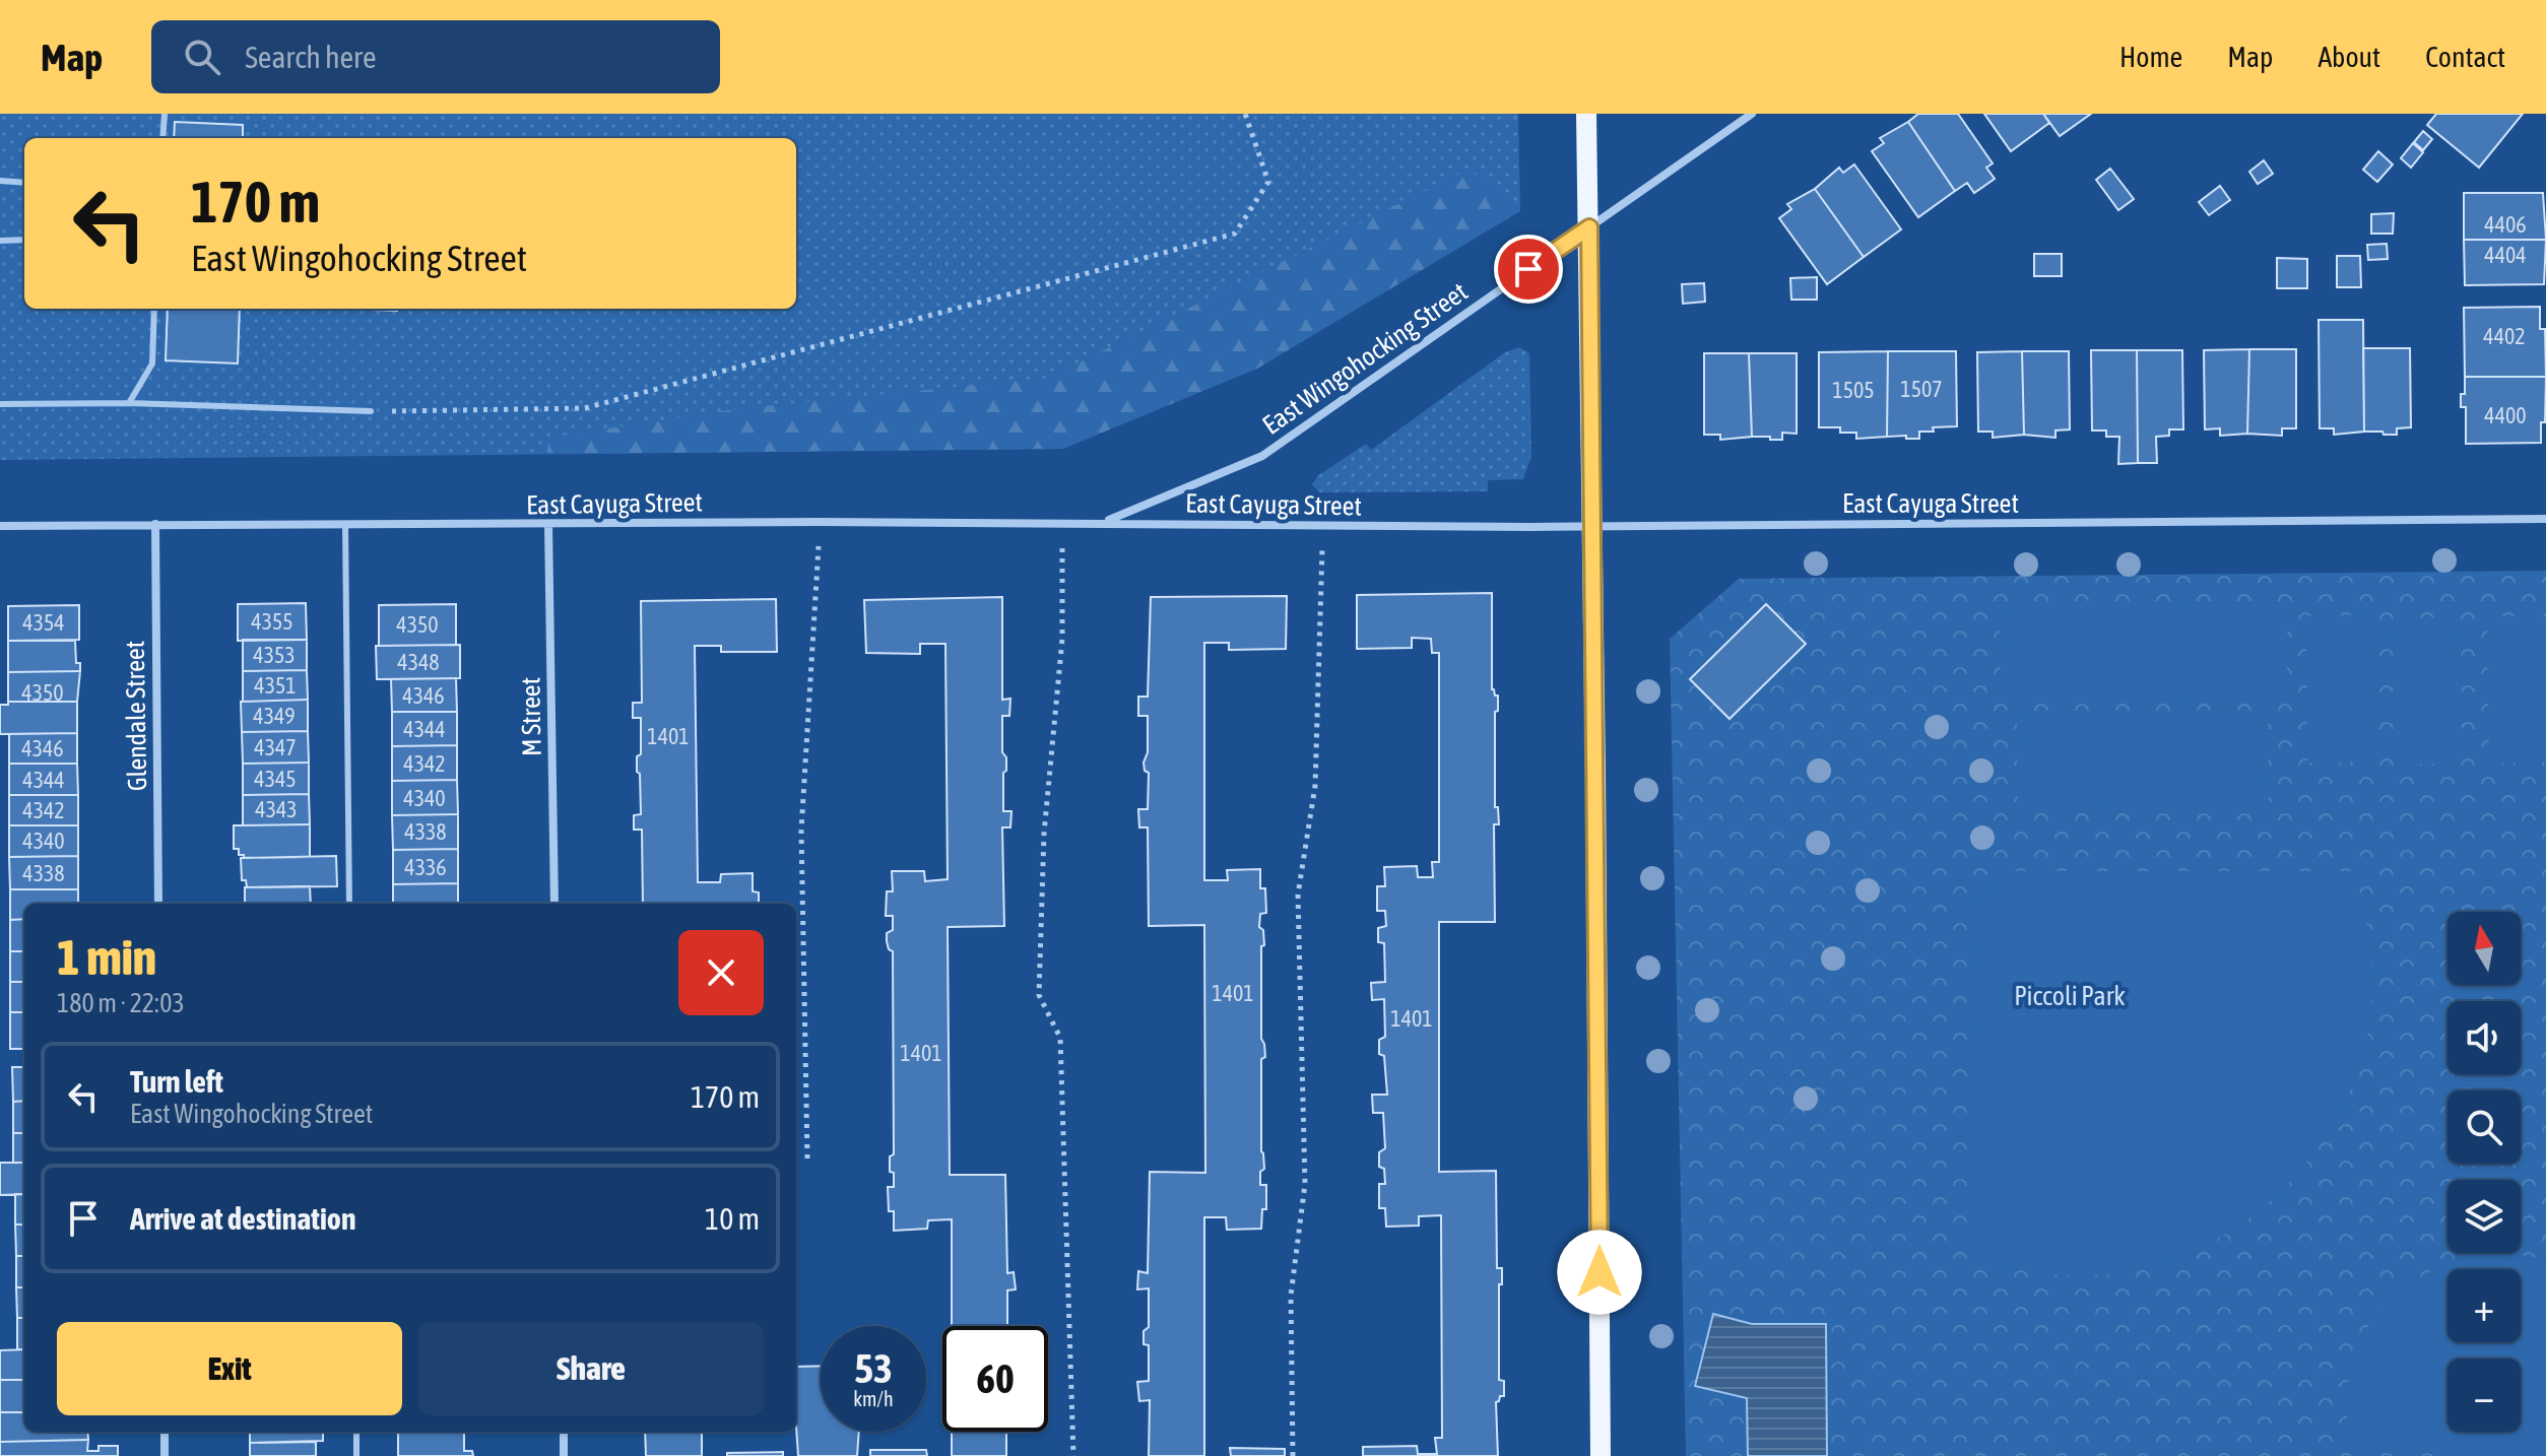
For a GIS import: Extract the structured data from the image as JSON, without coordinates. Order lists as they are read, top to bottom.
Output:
{
  "streets": {
    "street": [
      "East Wingohocking Street",
      "East Cayuga Street",
      "Glendale Street",
      "M Street"
    ]
  },
  "crossings": [
    ["East Wingohocking Street", "East Cayuga Street"],
    ["East Cayuga Street", "Glendale Street"],
    ["East Cayuga Street", "M Street"]
  ],
  "parks": ["Piccoli Park"],
  "house_numbers": [
    "4406",
    "4404",
    "4402",
    "1507",
    "1505",
    "4400",
    "4355",
    "4354",
    "4350",
    "4353",
    "4348",
    "4351",
    "4350",
    "4346",
    "4349",
    "4344",
    "1401",
    "4347",
    "4346",
    "4342",
    "4345",
    "4344",
    "4340",
    "4343",
    "4342",
    "4338",
    "4340",
    "4336",
    "4338",
    "1401",
    "1401",
    "1401"
  ],
  "north": "top",
  "page": {
    "header": "Map",
    "search": "Search here",
    "nav": [
      "Home",
      "Map",
      "About",
      "Contact"
    ],
    "turn": ["170 m", "East Wingohocking Street"],
    "heading": ["1 min", "180 m · 22:03"],
    "map_buttons": ["+", "−"],
    "list": [
      {
        "name": "Turn left",
        "note": "East Wingohocking Street",
        "value": "170 m"
      },
      {
        "name": "Arrive at destination",
        "value": "10 m"
      }
    ],
    "buttons": ["Exit", "Share"],
    "speed": "53 km/h",
    "limit": "60"
  }
}
